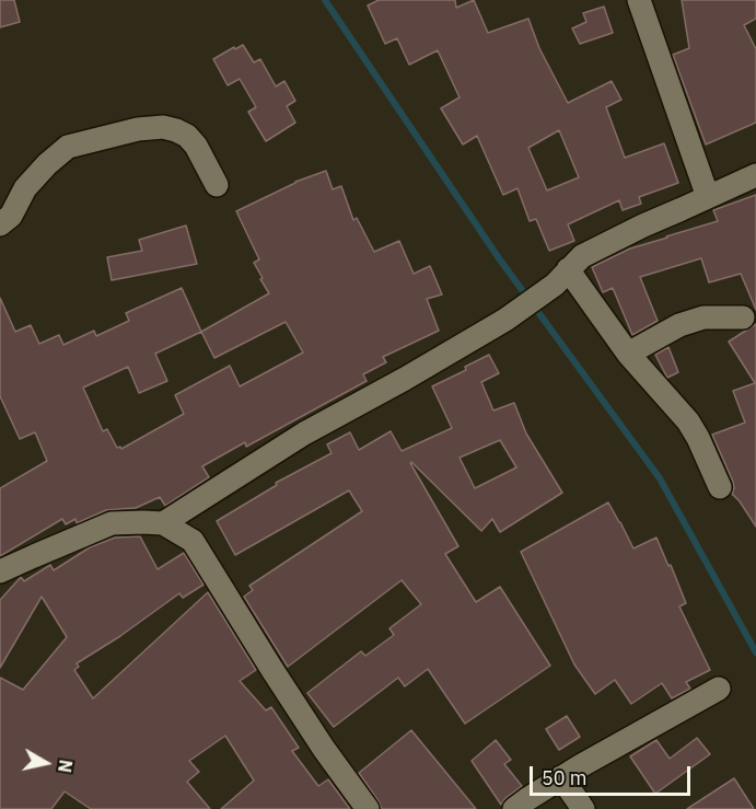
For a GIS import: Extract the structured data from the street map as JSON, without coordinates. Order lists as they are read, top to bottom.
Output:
{
  "scale_bar": "50 m",
  "north": "right"
}
